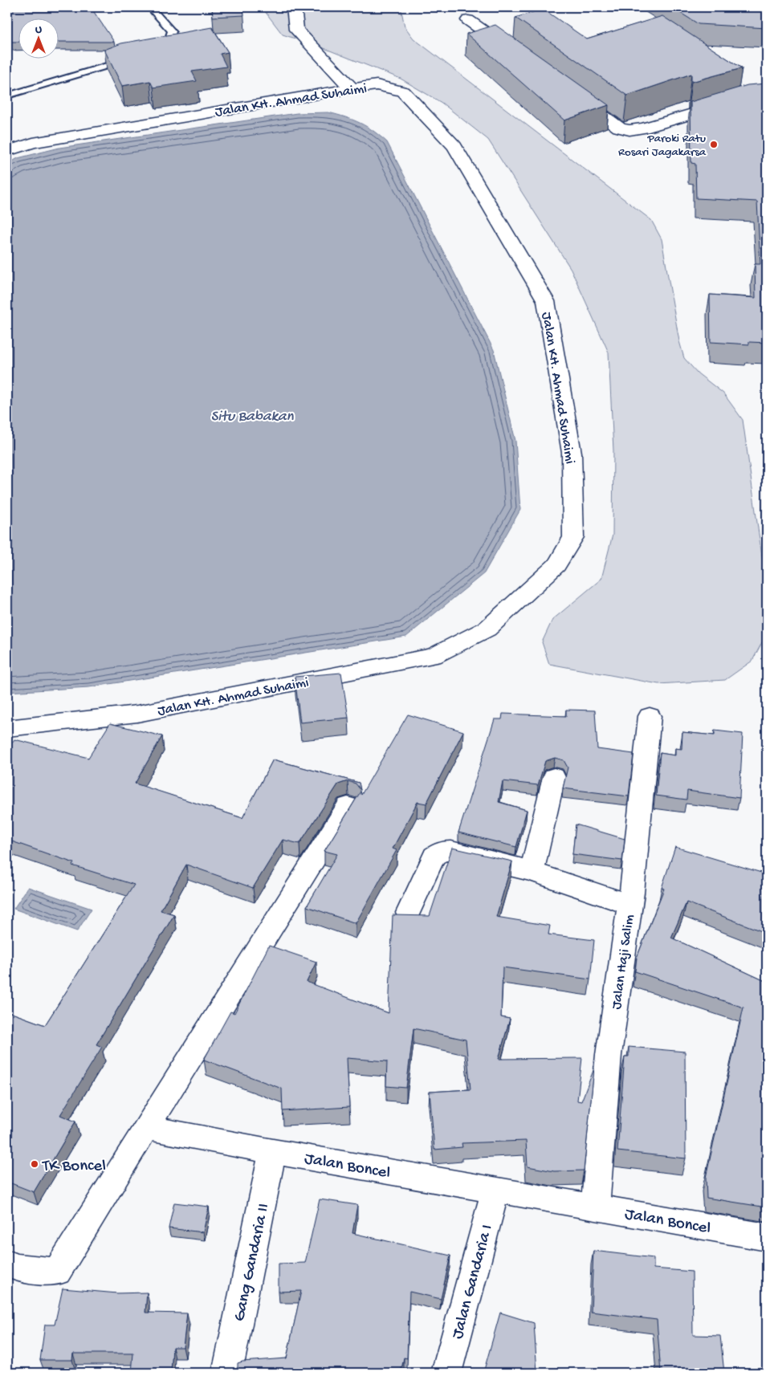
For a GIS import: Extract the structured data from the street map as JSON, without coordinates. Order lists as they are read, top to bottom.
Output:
{
  "streets": {
    "street": [
      "Jalan KH. Ahmad Suhaimi",
      "Jalan Haji Salim",
      "Jalan Boncel",
      "Gang Gandaria II",
      "Jalan Gandaria I"
    ]
  },
  "crossings": [
    ["Jalan Haji Salim", "Jalan Boncel"],
    ["Jalan Boncel", "Gang Gandaria II"],
    ["Jalan Boncel", "Jalan Gandaria I"]
  ],
  "water": ["Situ Babakan"],
  "places": ["Paroki Ratu Rosari Jagakarsa", "TK Boncel"],
  "north": "top"
}
